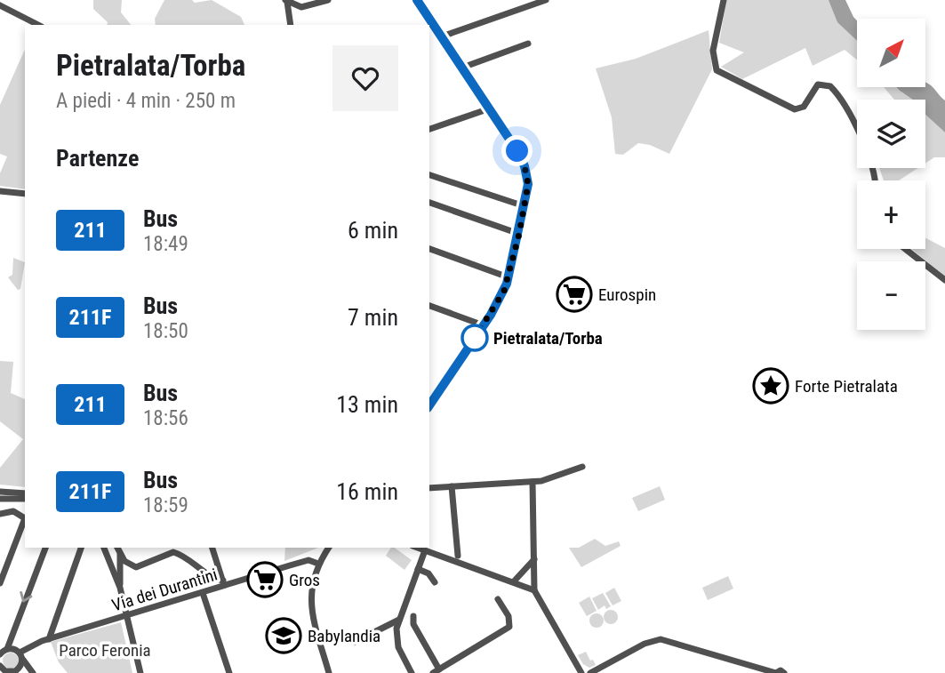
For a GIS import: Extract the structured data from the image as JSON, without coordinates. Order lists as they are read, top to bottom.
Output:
{
  "streets": {
    "street": ["Via dei Durantini"]
  },
  "parks": ["Parco Feronia"],
  "places": {
    "supermarket": ["Eurospin", "Gros"],
    "other": ["Pietralata/Torba"],
    "place": ["Forte Pietralata"],
    "school or university": ["Babylandia"]
  },
  "lines": ["bus line 211"],
  "north": "top right",
  "page": {
    "map_buttons": ["+", "−"],
    "heading": [
      ["Pietralata/Torba", "A piedi · 4 min · 250 m"],
      "Partenze"
    ],
    "list": [
      {
        "mark": "211",
        "name": "Bus",
        "note": "18:49",
        "value": "6 min"
      },
      {
        "mark": "211F",
        "name": "Bus",
        "note": "18:50",
        "value": "7 min"
      },
      {
        "mark": "211",
        "name": "Bus",
        "note": "18:56",
        "value": "13 min"
      },
      {
        "mark": "211F",
        "name": "Bus",
        "note": "18:59",
        "value": "16 min"
      }
    ]
  }
}
